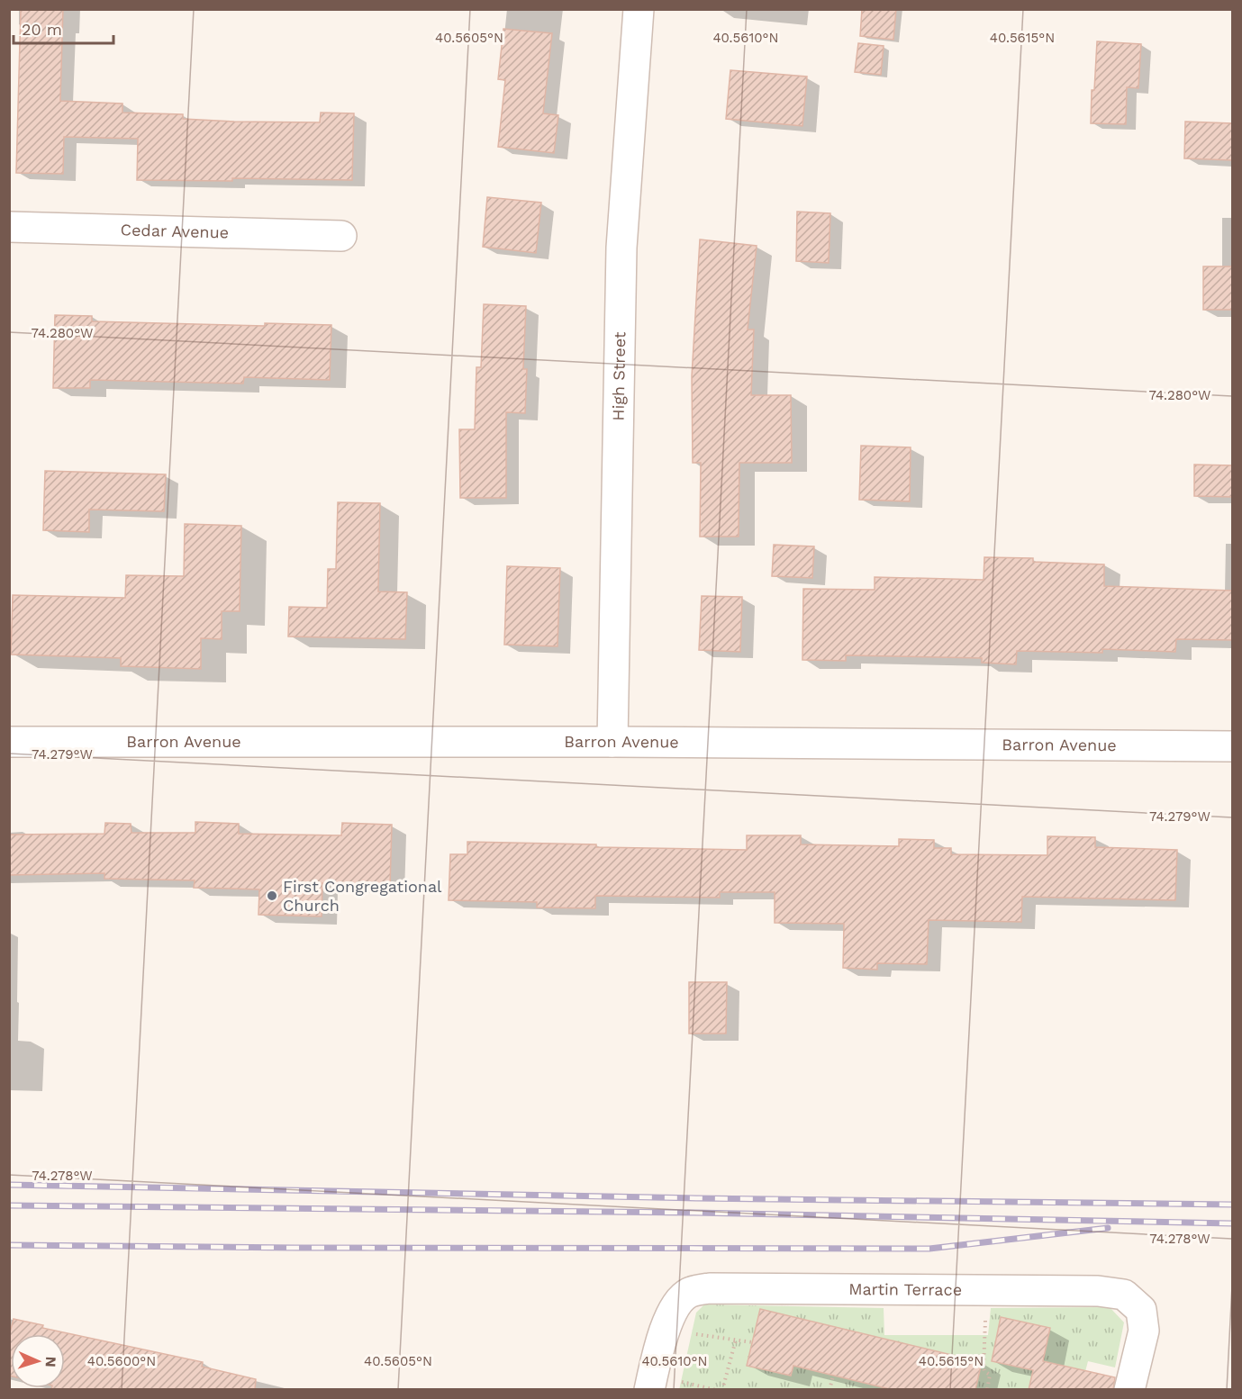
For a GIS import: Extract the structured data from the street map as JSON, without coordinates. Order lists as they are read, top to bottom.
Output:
{
  "streets": {
    "street": [
      "Cedar Avenue",
      "High Street",
      "Barron Avenue",
      "Martin Terrace"
    ]
  },
  "crossings": [
    ["High Street", "Barron Avenue"]
  ],
  "places": ["First Congregational Church"],
  "scale_bar": "20 m",
  "north": "right",
  "coordinates": [
    "40.5605°N",
    "40.5610°N",
    "40.5615°N",
    "74.280°W",
    "74.279°W",
    "74.278°W",
    "40.5600°N"
  ]
}
